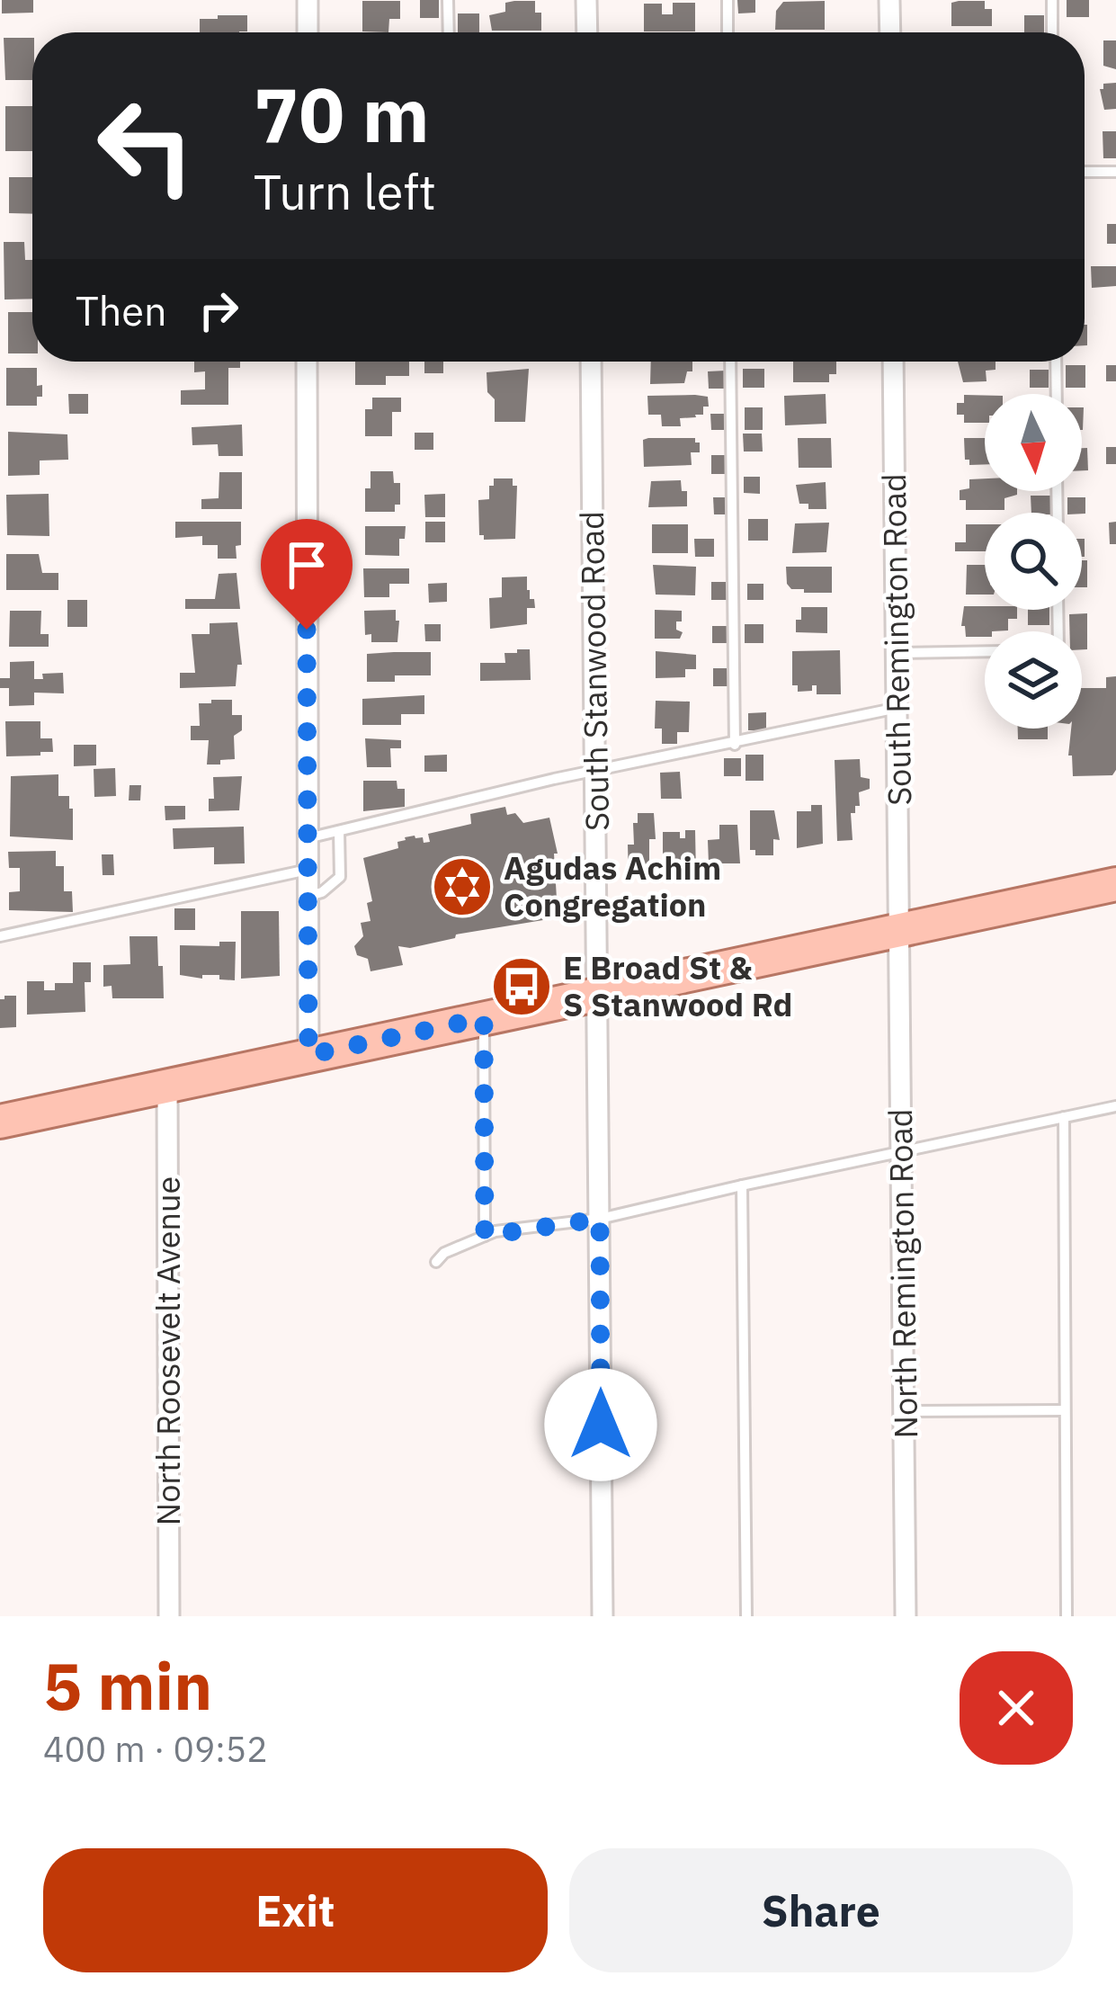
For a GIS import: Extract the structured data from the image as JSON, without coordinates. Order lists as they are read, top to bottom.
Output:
{
  "streets": {
    "street": [
      "South Remington Road",
      "South Stanwood Road",
      "North Remington Road",
      "North Roosevelt Avenue"
    ]
  },
  "crossings": [
    ["South Remington Road", "North Remington Road"]
  ],
  "places": {
    "synagogue": ["Agudas Achim Congregation"],
    "bus stop": ["E Broad St & S Stanwood Rd"]
  },
  "north": "bottom",
  "page": {
    "turn": ["70 m", "Turn left"],
    "then": "Then",
    "heading": ["5 min", "400 m · 09:52"],
    "buttons": ["Exit", "Share"]
  }
}
